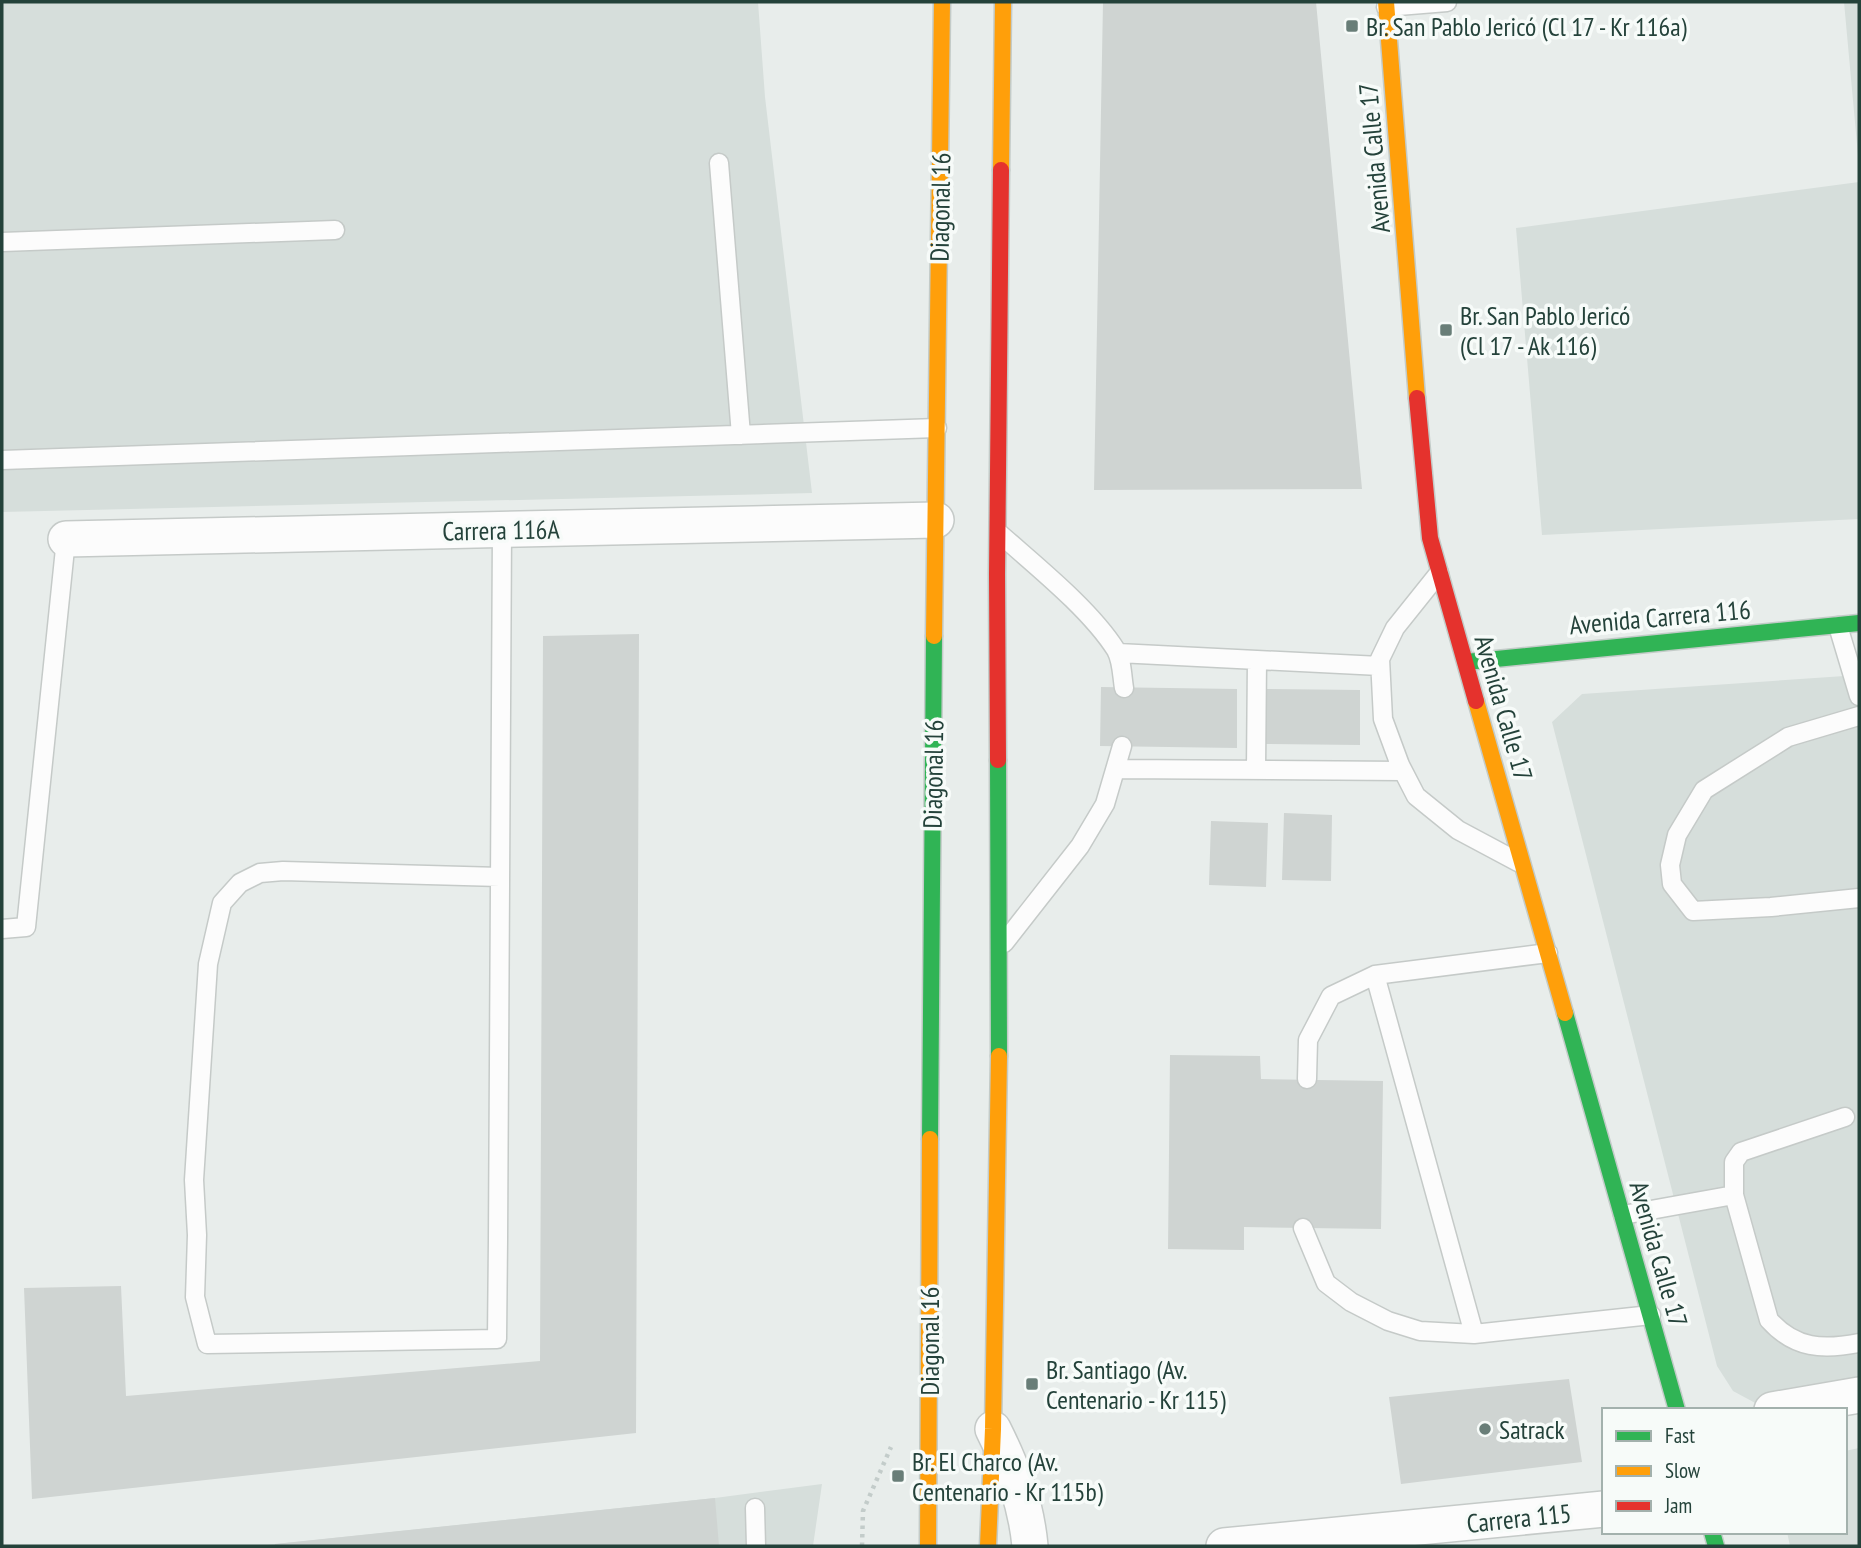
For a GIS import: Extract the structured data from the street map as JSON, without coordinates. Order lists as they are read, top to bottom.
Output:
{
  "streets": {
    "main road": ["Avenida Calle 17", "Diagonal 16", "Avenida Carrera 116"],
    "street": ["Carrera 116A", "Carrera 115"]
  },
  "crossings": [
    ["Avenida Calle 17", "Avenida Carrera 116"],
    ["Diagonal 16", "Carrera 116A"]
  ],
  "places": {
    "transit": [
      "Br. San Pablo Jericó (Cl 17 - Kr 116a)",
      "Br. San Pablo Jericó (Cl 17 - Ak 116)",
      "Br. Santiago (Av. Centenario - Kr 115)",
      "Br. El Charco (Av. Centenario - Kr 115b)"
    ],
    "other": ["Satrack"]
  },
  "legend": ["Fast", "Slow", "Jam"]
}
